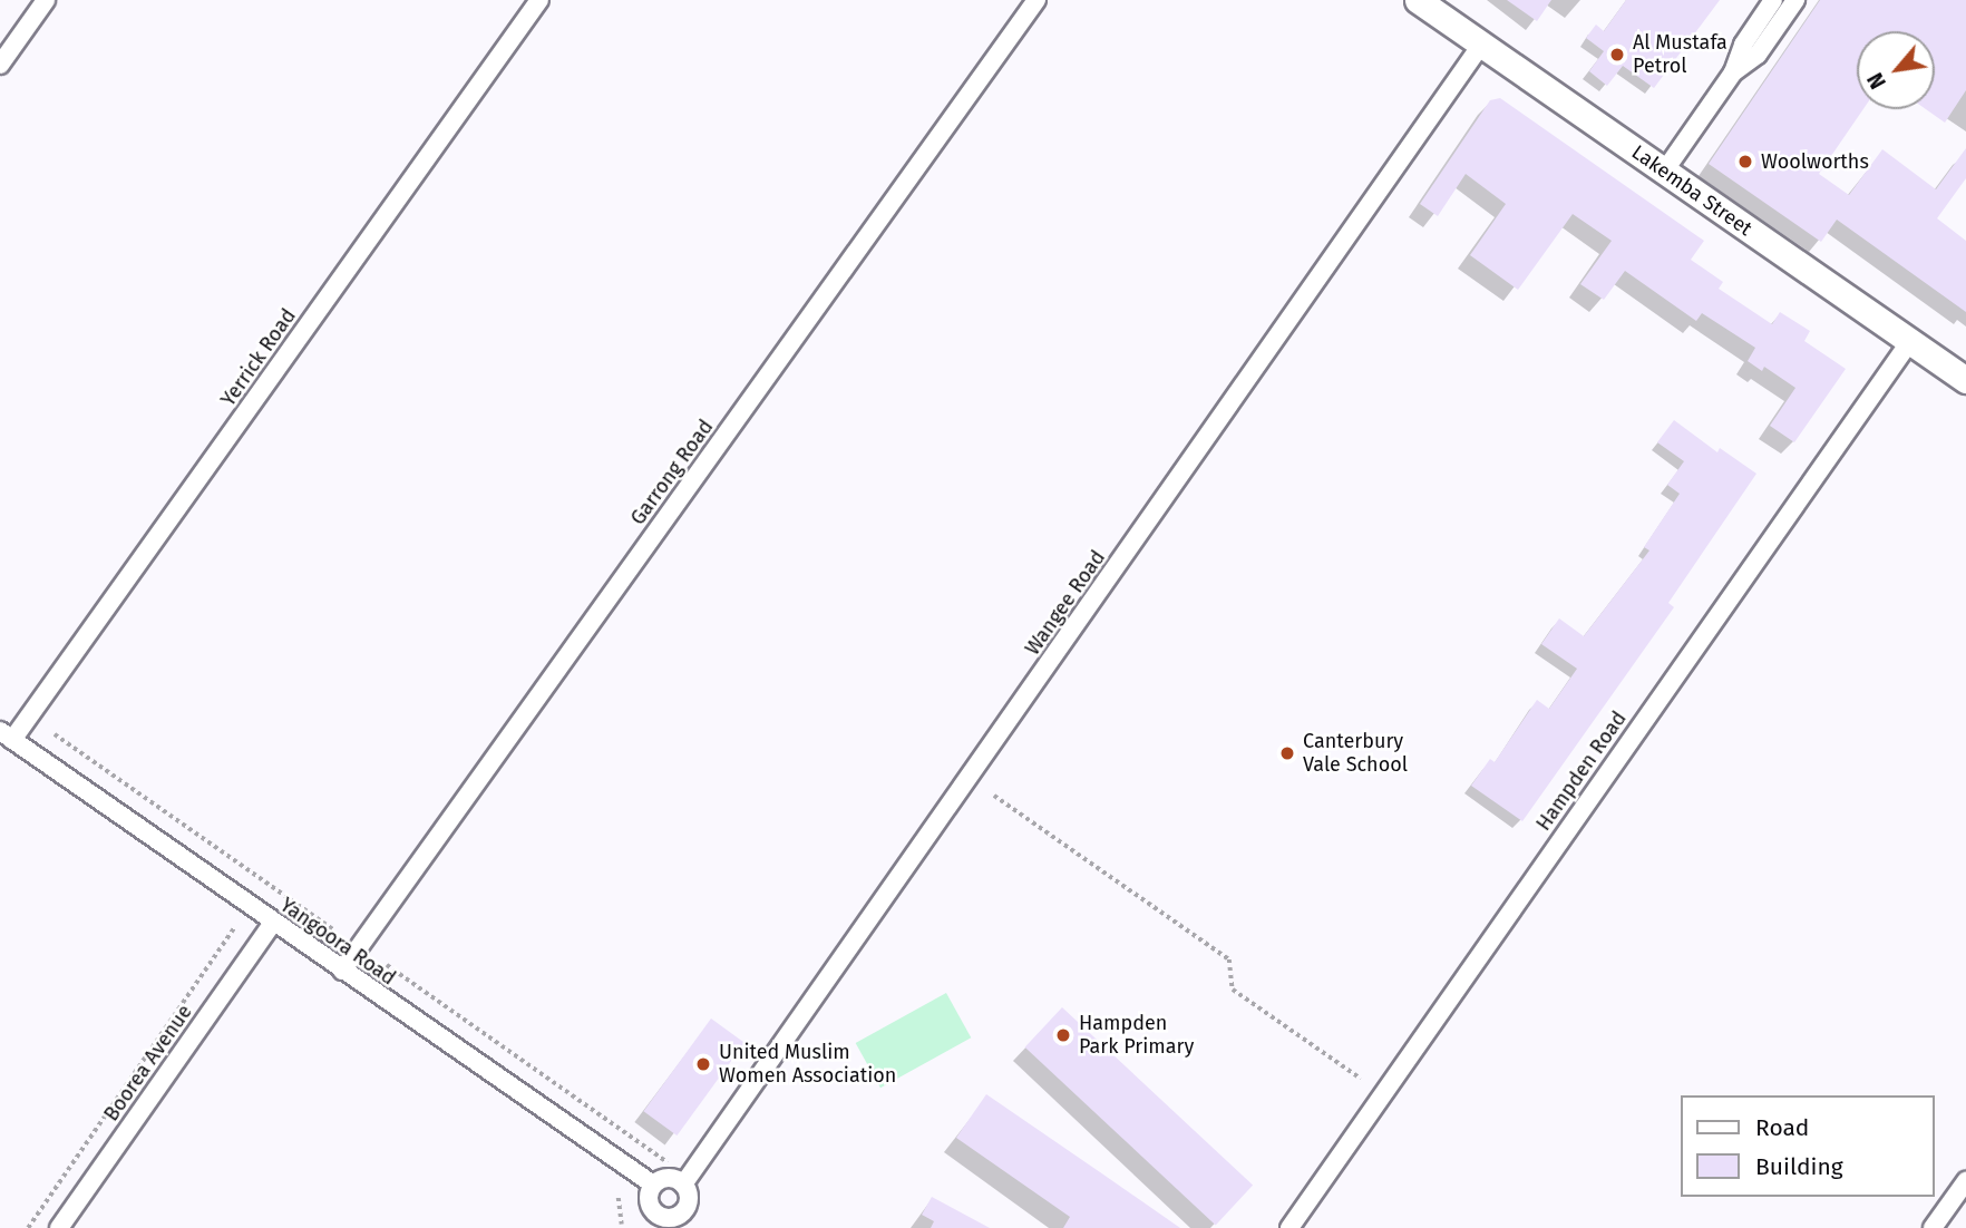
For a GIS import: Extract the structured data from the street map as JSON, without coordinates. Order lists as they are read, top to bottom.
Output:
{
  "streets": {
    "main road": ["Lakemba Street"],
    "street": [
      "Yerrick Road",
      "Garrong Road",
      "Wangee Road",
      "Hampden Road",
      "Yangoora Road",
      "Boorea Avenue"
    ]
  },
  "crossings": [
    ["Lakemba Street", "Wangee Road"],
    ["Lakemba Street", "Hampden Road"],
    ["Yerrick Road", "Yangoora Road"],
    ["Garrong Road", "Yangoora Road"],
    ["Wangee Road", "Yangoora Road"],
    ["Yangoora Road", "Boorea Avenue"]
  ],
  "places": [
    "Al Mustafa Petrol",
    "Woolworths",
    "Canterbury Vale School",
    "Hampden Park Primary",
    "United Muslim Women Association"
  ],
  "legend": ["Road", "Building"],
  "north": "bottom left"
}
